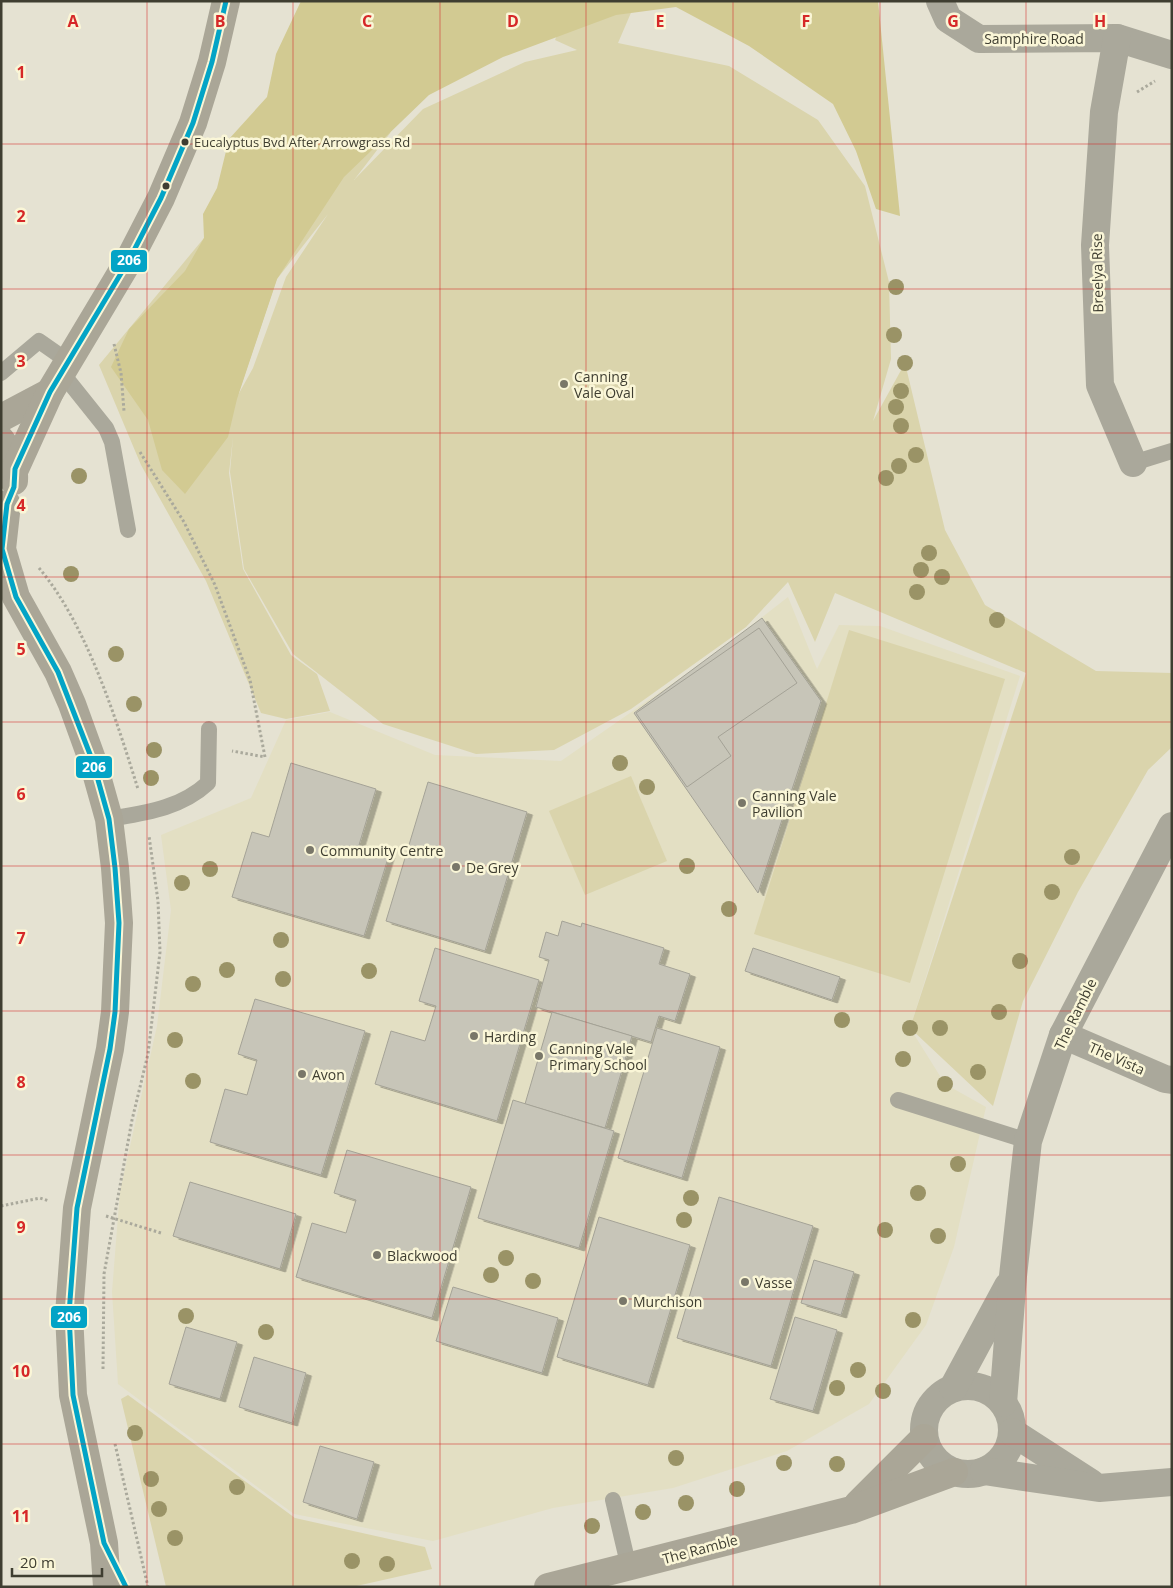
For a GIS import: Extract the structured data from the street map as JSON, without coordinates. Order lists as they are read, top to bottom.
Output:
{
  "streets": {
    "street": [
      "Samphire Road",
      "Breelya Rise",
      "The Ramble",
      "The Vista"
    ]
  },
  "crossings": [
    ["Samphire Road", "Breelya Rise"],
    ["The Ramble", "The Vista"]
  ],
  "places": [
    "Eucalyptus Bvd After Arrowgrass Rd",
    "Canning Vale Oval",
    "Canning Vale Pavilion",
    "Community Centre",
    "De Grey",
    "Harding",
    "Canning Vale Primary School",
    "Avon",
    "Blackwood",
    "Vasse",
    "Murchison"
  ],
  "lines": ["transit line 206"],
  "scale_bar": "20 m",
  "grid": {
    "columns": [
      "A",
      "B",
      "C",
      "D",
      "E",
      "F",
      "G",
      "H"
    ],
    "rows": [
      "1",
      "2",
      "3",
      "4",
      "5",
      "6",
      "7",
      "8",
      "9",
      "10",
      "11"
    ]
  }
}
